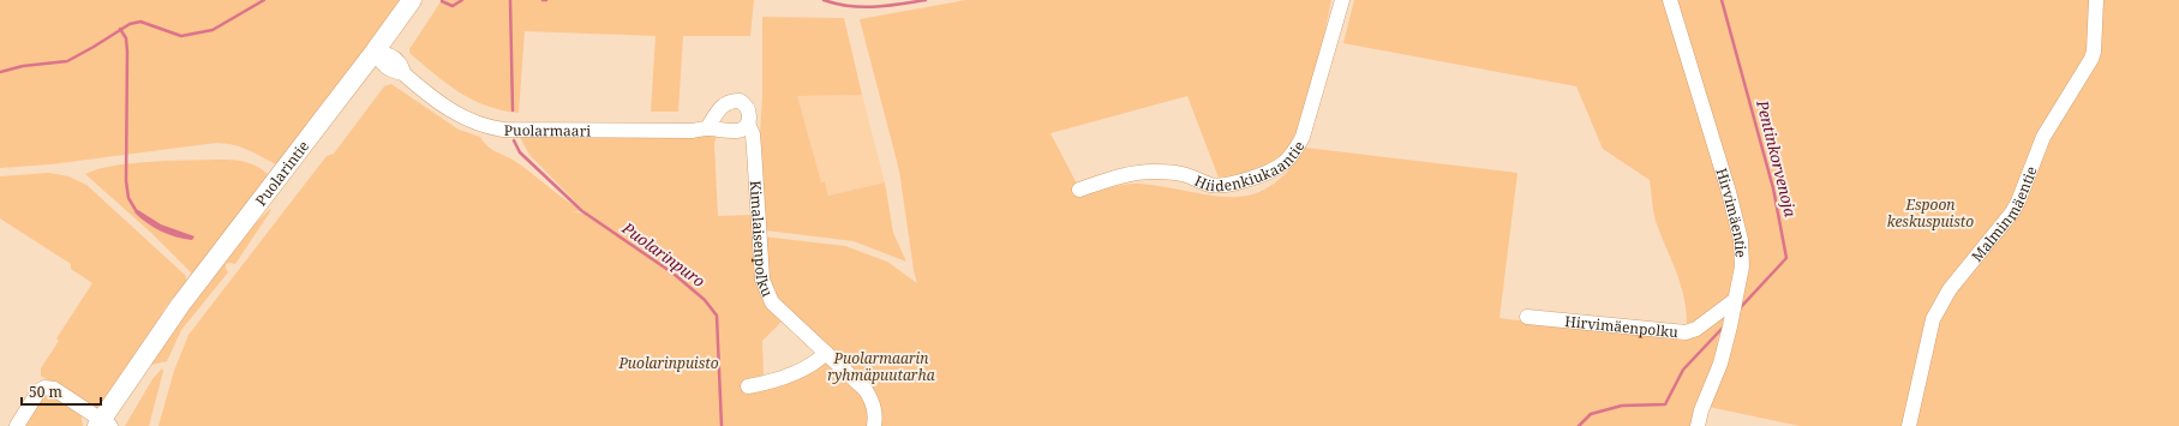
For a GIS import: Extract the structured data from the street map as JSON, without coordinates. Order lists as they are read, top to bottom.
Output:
{
  "streets": {
    "main road": ["Puolarintie"],
    "street": [
      "Puolarmaari",
      "Hiidenkiukaantie",
      "Hirvimäentie",
      "Malminmäentie",
      "Kimalaisenpolku",
      "Hirvimäenpolku"
    ]
  },
  "crossings": [
    ["Puolarmaari", "Puolarintie"],
    ["Puolarmaari", "Kimalaisenpolku"],
    ["Hirvimäentie", "Hirvimäenpolku"]
  ],
  "water": ["Pentinkorvenoja", "Puolarinpuro"],
  "parks": ["Espoon keskuspuisto", "Puolarmaarin ryhmäpuutarha", "Puolarinpuisto"],
  "scale_bar": "50 m"
}
